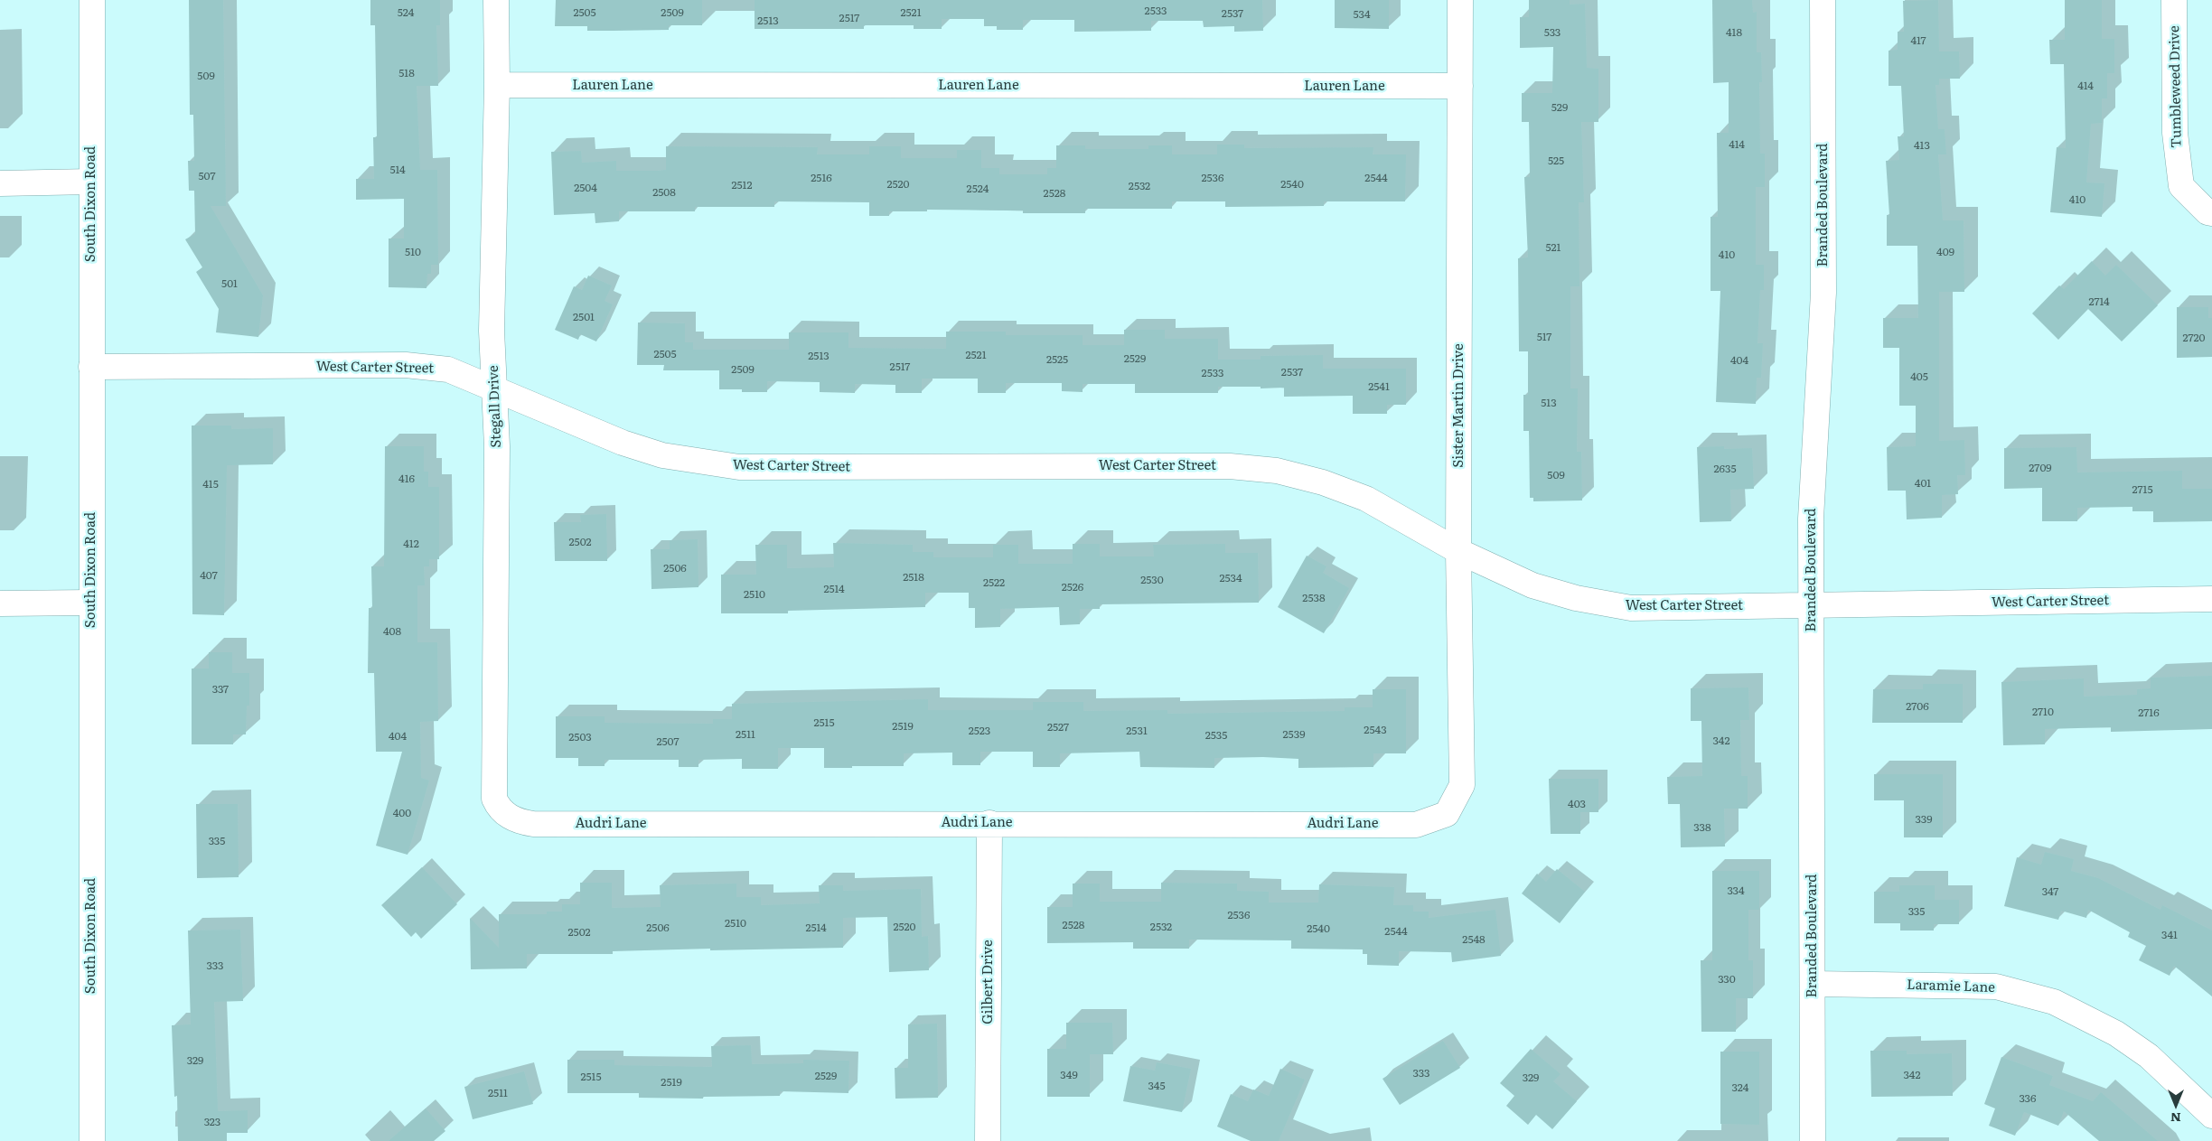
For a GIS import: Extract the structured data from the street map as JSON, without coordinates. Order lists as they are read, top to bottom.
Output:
{
  "streets": {
    "street": [
      "Lauren Lane",
      "Tumbleweed Drive",
      "South Dixon Road",
      "Branded Boulevard",
      "West Carter Street",
      "Sister Martin Drive",
      "Stegall Drive",
      "Audri Lane",
      "Gilbert Drive",
      "Laramie Lane"
    ]
  },
  "crossings": [
    ["Lauren Lane", "Sister Martin Drive"],
    ["Lauren Lane", "Stegall Drive"],
    ["South Dixon Road", "West Carter Street"],
    ["Branded Boulevard", "West Carter Street"],
    ["Branded Boulevard", "Laramie Lane"],
    ["West Carter Street", "Sister Martin Drive"],
    ["West Carter Street", "Stegall Drive"],
    ["Sister Martin Drive", "Audri Lane"],
    ["Stegall Drive", "Audri Lane"],
    ["Audri Lane", "Gilbert Drive"]
  ],
  "house_numbers": [
    "2533",
    "524",
    "2505",
    "2509",
    "2521",
    "2537",
    "534",
    "2517",
    "2513",
    "533",
    "418",
    "417",
    "518",
    "509",
    "414",
    "529",
    "414",
    "413",
    "525",
    "514",
    "507",
    "2516",
    "2536",
    "2544",
    "2520",
    "2540",
    "2512",
    "2532",
    "2504",
    "2524",
    "2508",
    "2528",
    "410",
    "521",
    "510",
    "409",
    "410",
    "501",
    "2714",
    "2501",
    "517",
    "2720",
    "2505",
    "2521",
    "2513",
    "2529",
    "2525",
    "404",
    "2517",
    "2509",
    "2537",
    "2533",
    "405",
    "2541",
    "513",
    "2709",
    "2635",
    "509",
    "416",
    "401",
    "415",
    "2715",
    "2502",
    "412",
    "2506",
    "407",
    "2518",
    "2534",
    "2530",
    "2522",
    "2526",
    "2514",
    "2510",
    "2538",
    "408",
    "337",
    "2706",
    "2710",
    "2716",
    "2515",
    "2519",
    "2527",
    "2543",
    "2523",
    "2531",
    "2511",
    "2539",
    "2535",
    "404",
    "2503",
    "342",
    "2507",
    "403",
    "400",
    "339",
    "338",
    "335",
    "334",
    "347",
    "335",
    "2536",
    "2510",
    "2528",
    "2520",
    "2532",
    "2506",
    "2514",
    "2540",
    "2544",
    "2502",
    "341",
    "2548",
    "333",
    "330",
    "329",
    "333",
    "349",
    "342",
    "2529",
    "2515",
    "329",
    "2519",
    "345",
    "324",
    "2511",
    "336",
    "323"
  ],
  "north": "bottom"
}
